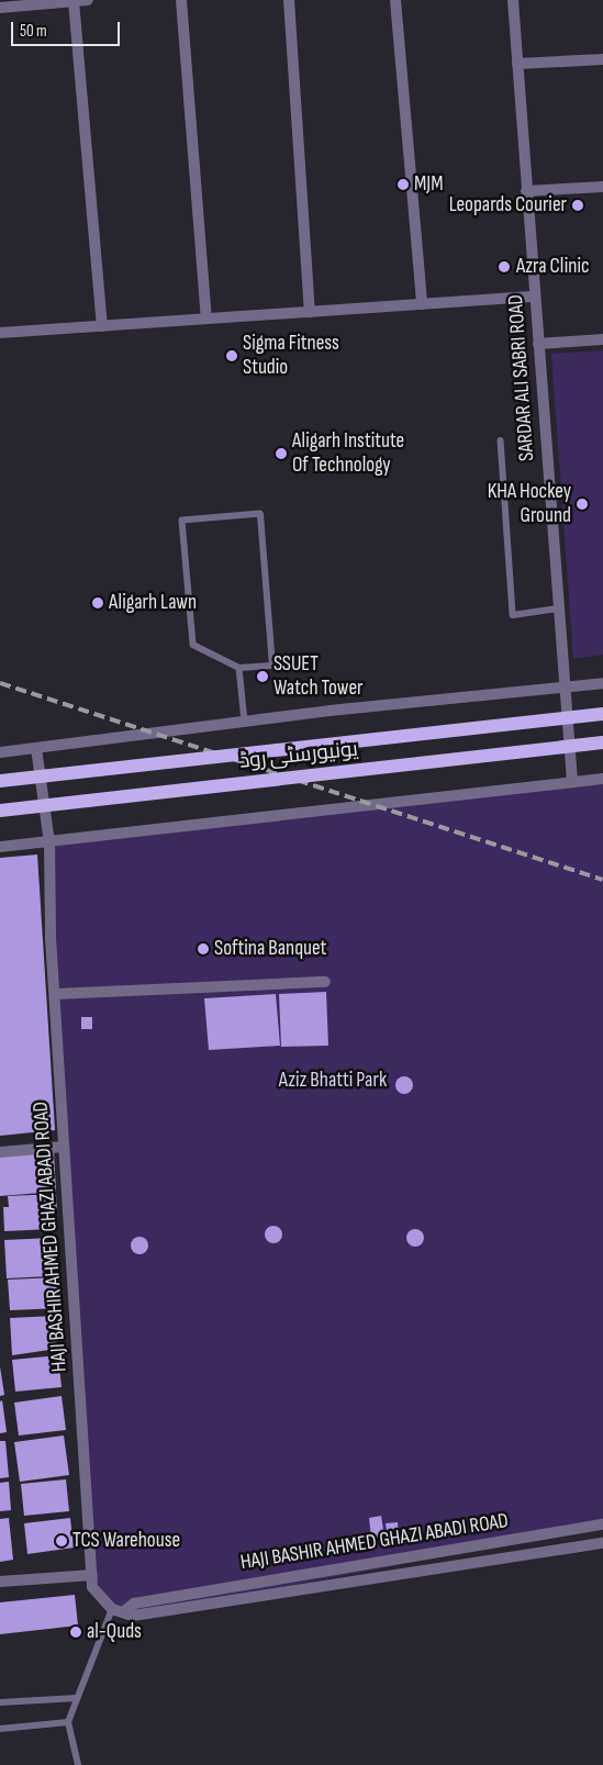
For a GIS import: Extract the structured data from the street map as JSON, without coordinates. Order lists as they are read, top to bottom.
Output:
{
  "streets": {
    "main road": ["یونیورسٹی روڈ"],
    "street": ["SARDAR ALI SABRI ROAD", "HAJI BASHIR AHMED GHAZI ABADI ROAD"]
  },
  "parks": ["Aziz Bhatti Park"],
  "places": [
    "MJM",
    "Leopards Courier",
    "Azra Clinic",
    "Sigma Fitness Studio",
    "Aligarh Institute Of Technology",
    "KHA Hockey Ground",
    "Aligarh Lawn",
    "SSUET Watch Tower",
    "Softina Banquet",
    "TCS Warehouse",
    "al-Quds"
  ],
  "scale_bar": "50 m"
}
